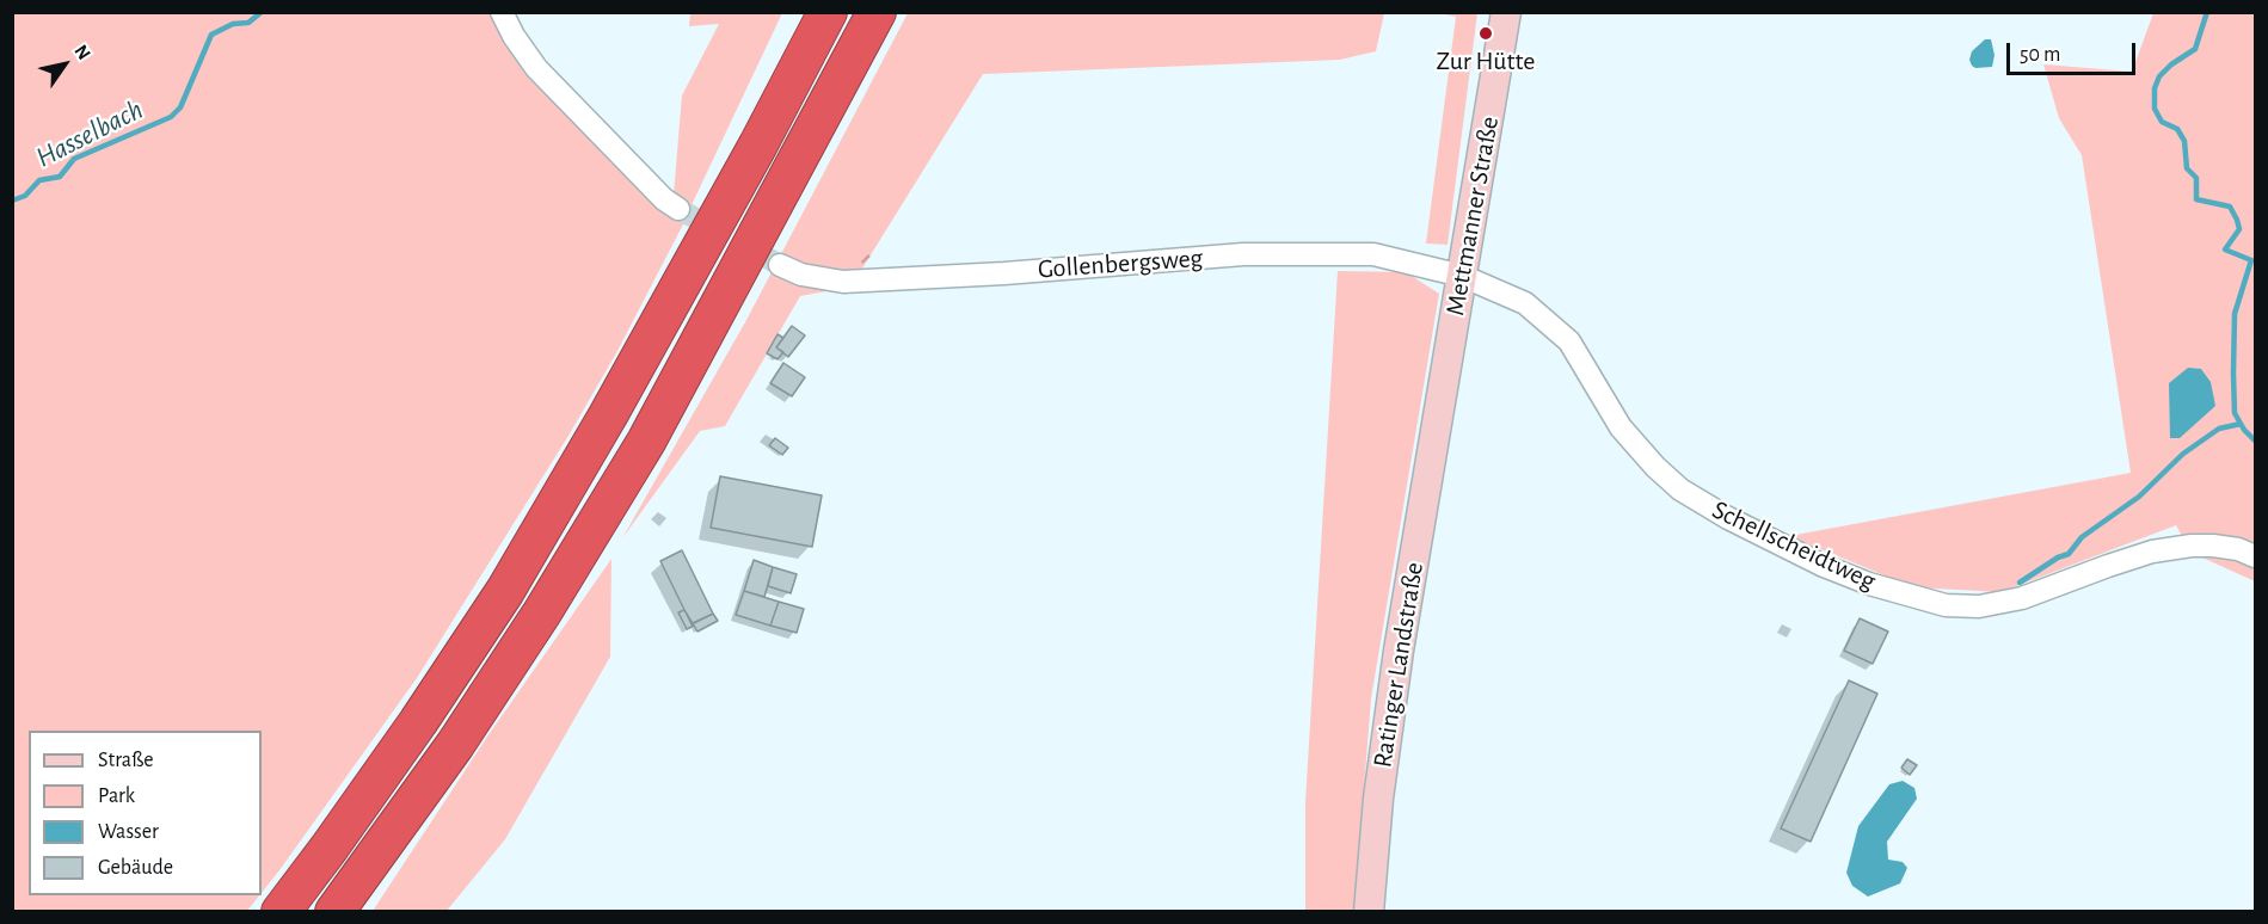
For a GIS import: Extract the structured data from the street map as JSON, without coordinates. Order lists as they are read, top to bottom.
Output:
{
  "streets": {
    "main road": ["Mettmanner Straße", "Ratinger Landstraße"],
    "street": ["Gollenbergsweg", "Schellscheidtweg"]
  },
  "crossings": [
    ["Mettmanner Straße", "Gollenbergsweg"],
    ["Mettmanner Straße", "Schellscheidtweg"],
    ["Mettmanner Straße", "Ratinger Landstraße"],
    ["Gollenbergsweg", "Schellscheidtweg"]
  ],
  "water": ["Hasselbach"],
  "places": ["Zur Hütte"],
  "legend": [
    "Straße",
    "Park",
    "Wasser",
    "Gebäude"
  ],
  "scale_bar": "50 m",
  "north": "top right"
}
